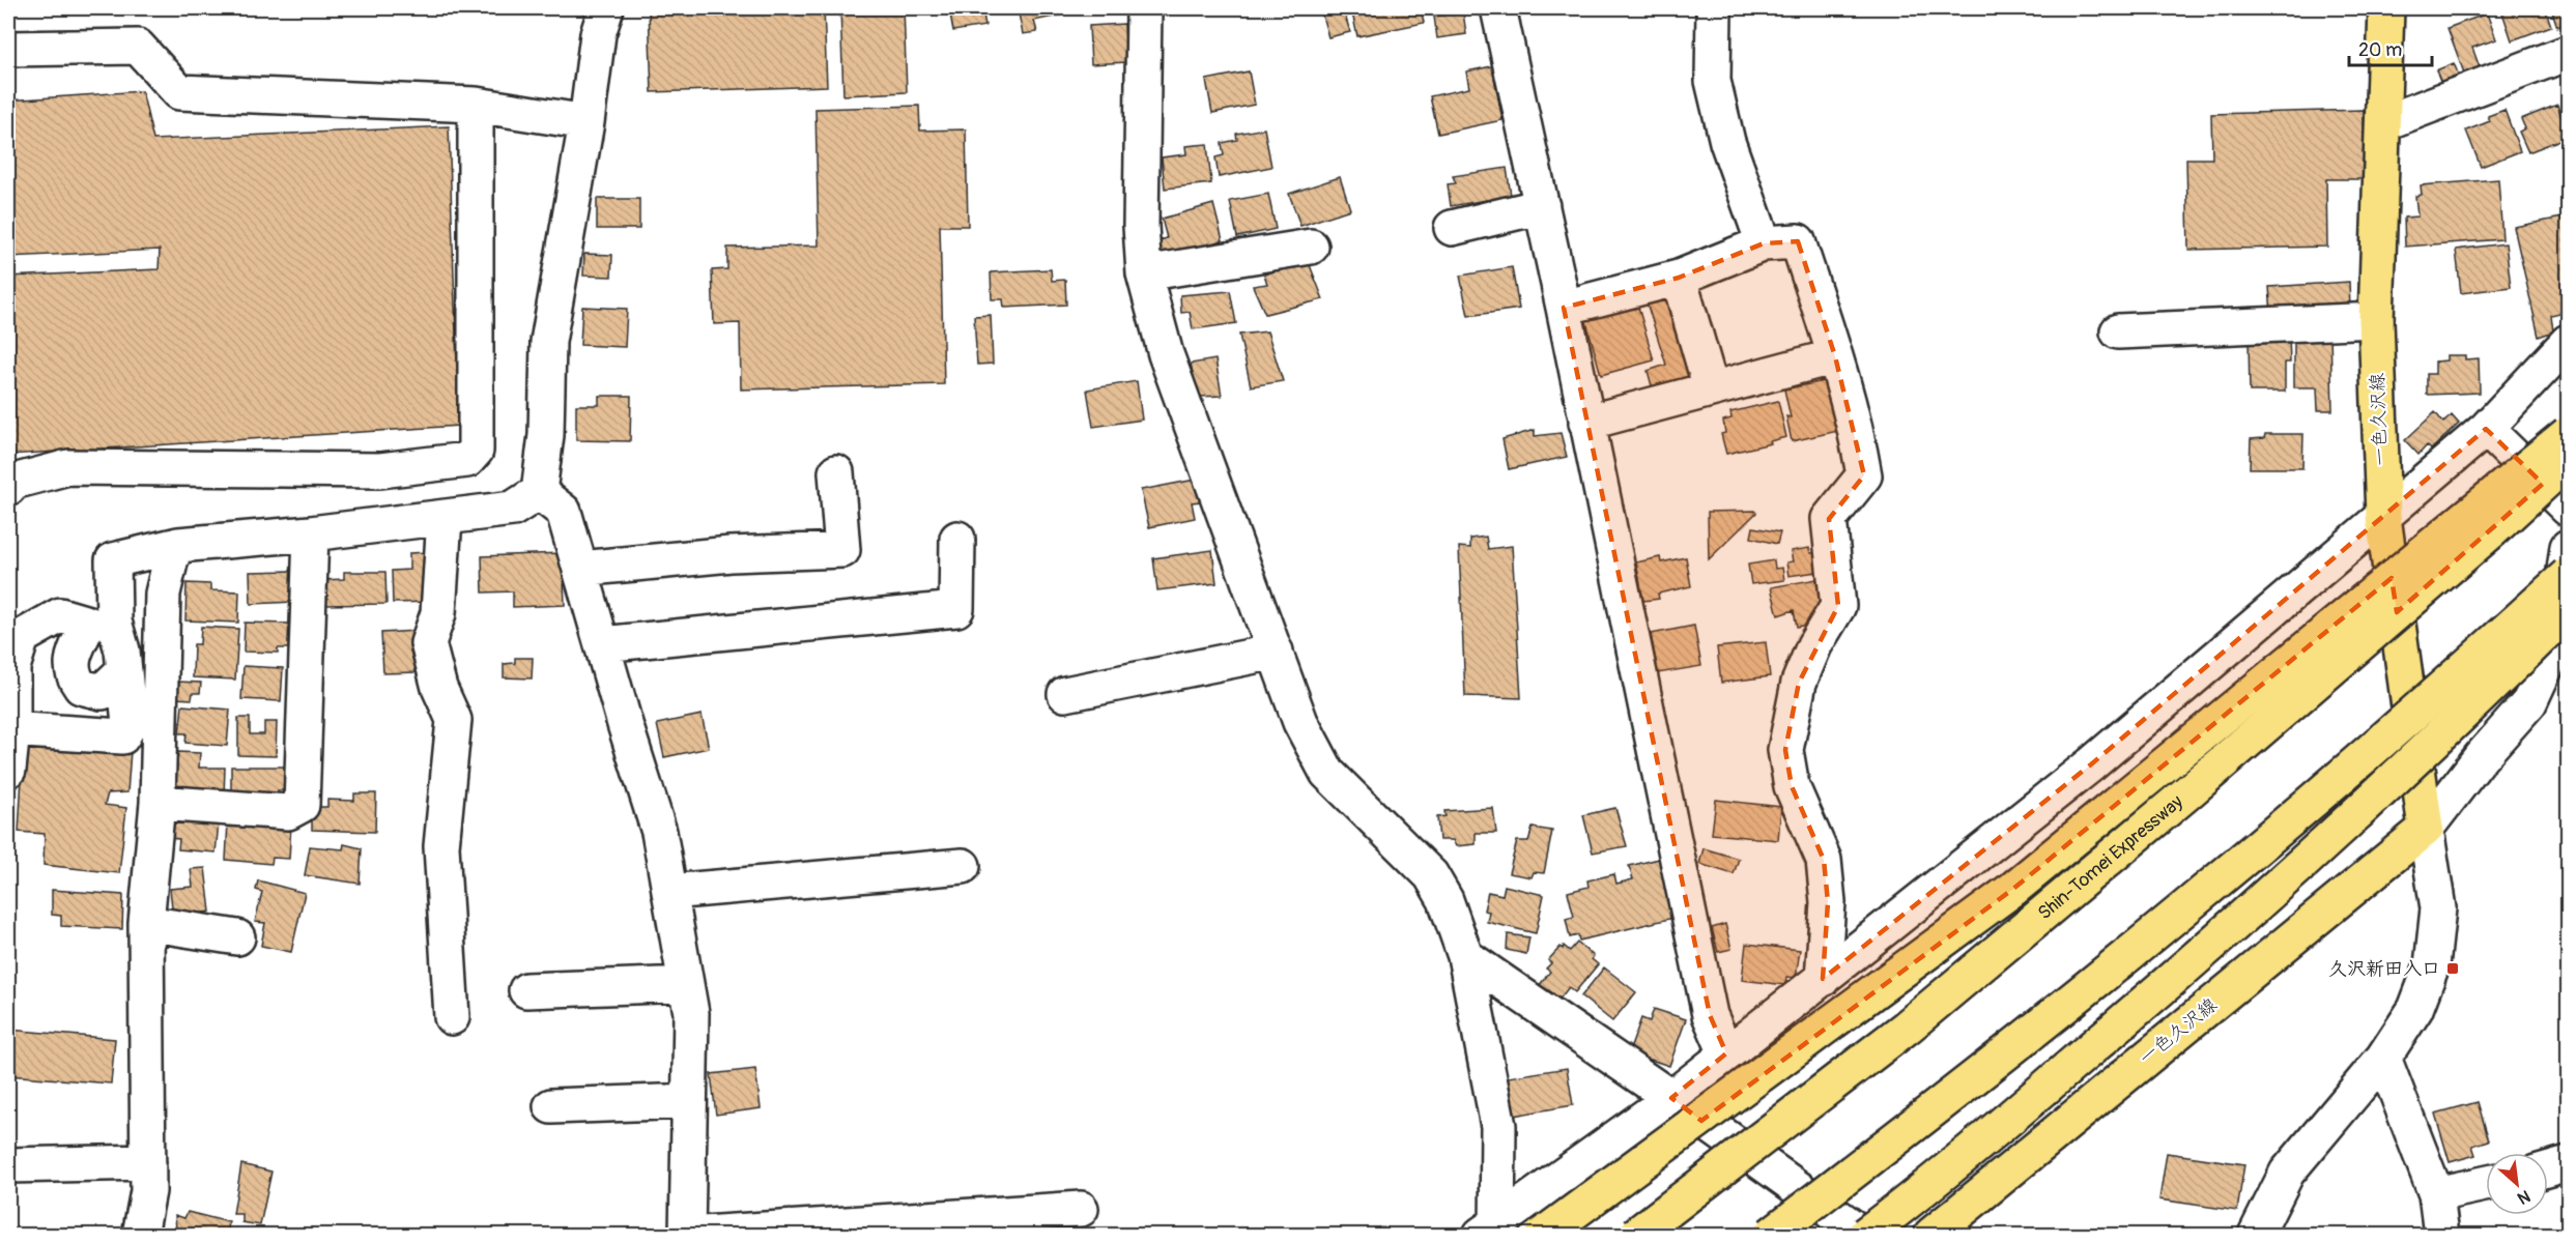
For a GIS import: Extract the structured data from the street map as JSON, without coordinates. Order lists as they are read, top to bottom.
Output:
{
  "streets": {
    "main road": ["一色久沢線", "Shin-Tomei Expressway"]
  },
  "places": {
    "transit": ["久沢新田入口"]
  },
  "scale_bar": "20 m",
  "north": "bottom right"
}
